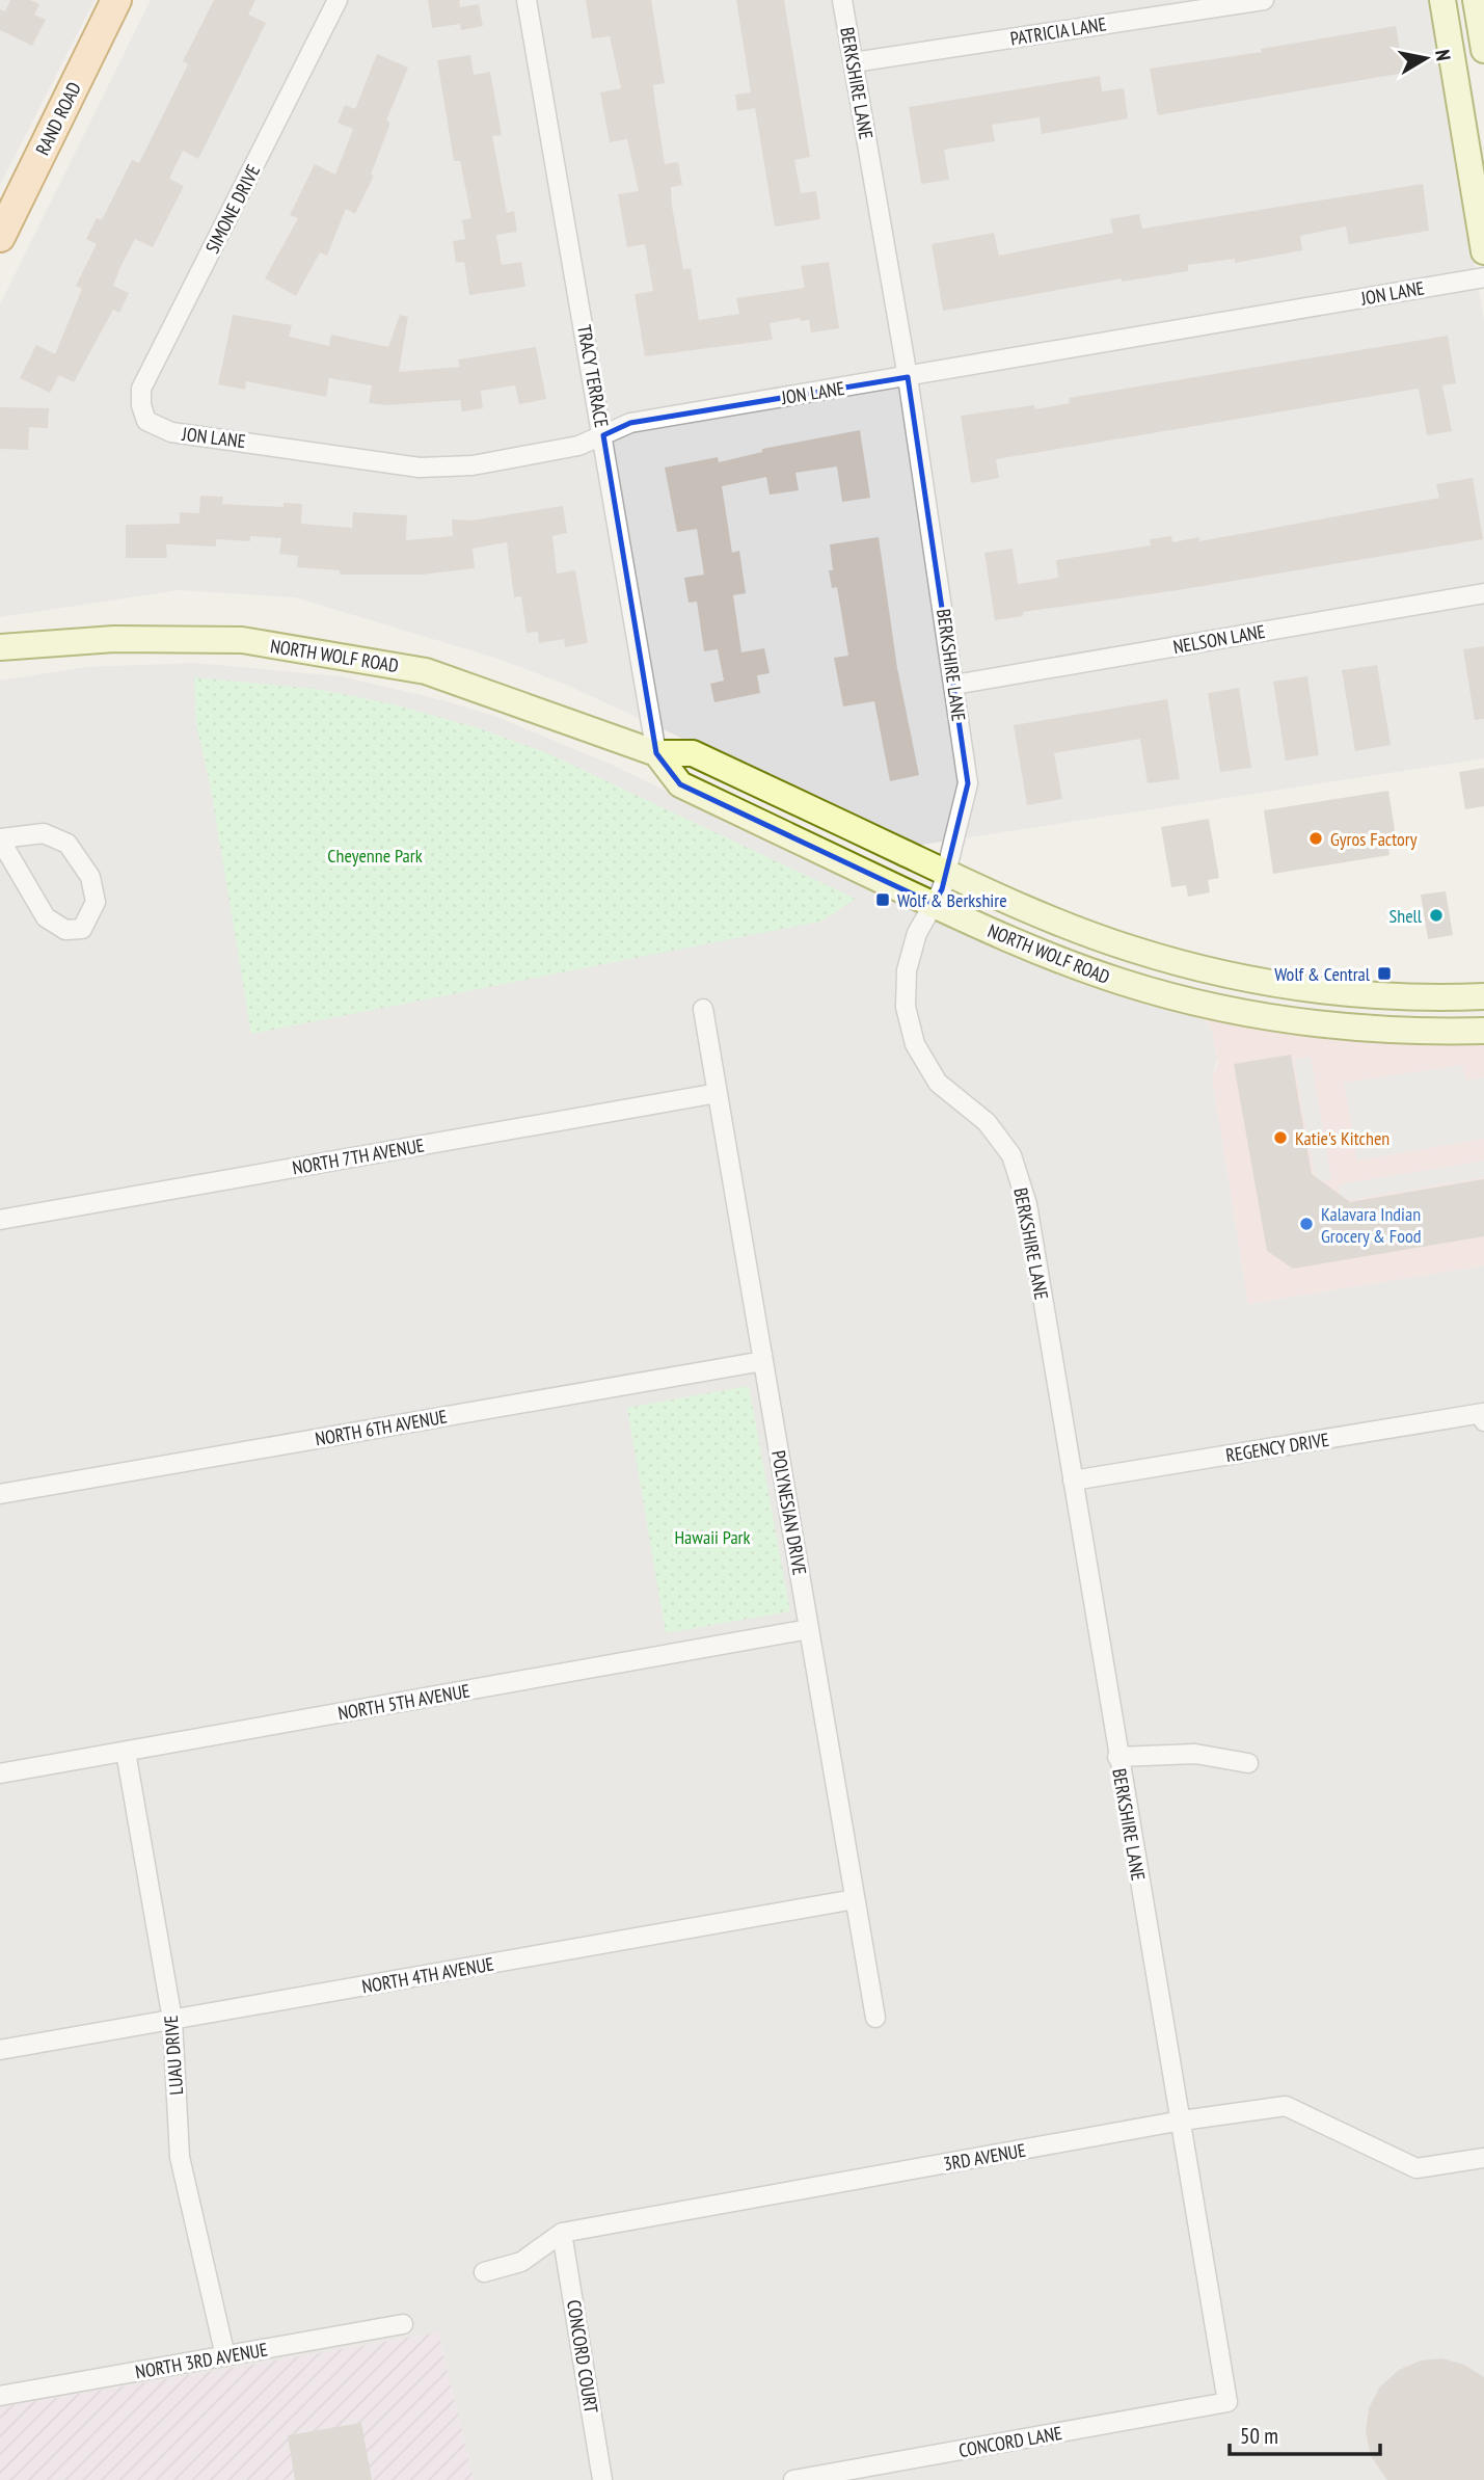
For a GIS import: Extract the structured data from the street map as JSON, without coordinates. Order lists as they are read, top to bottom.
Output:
{
  "streets": {
    "main road": ["RAND ROAD", "NORTH WOLF ROAD"],
    "street": [
      "PATRICIA LANE",
      "BERKSHIRE LANE",
      "SIMONE DRIVE",
      "JON LANE",
      "TRACY TERRACE",
      "NELSON LANE",
      "NORTH 7TH AVENUE",
      "NORTH 6TH AVENUE",
      "REGENCY DRIVE",
      "POLYNESIAN DRIVE",
      "NORTH 5TH AVENUE",
      "NORTH 4TH AVENUE",
      "LUAU DRIVE",
      "3RD AVENUE",
      "CONCORD COURT",
      "NORTH 3RD AVENUE",
      "CONCORD LANE"
    ]
  },
  "crossings": [
    ["PATRICIA LANE", "BERKSHIRE LANE"],
    ["BERKSHIRE LANE", "JON LANE"],
    ["BERKSHIRE LANE", "NELSON LANE"],
    ["BERKSHIRE LANE", "NORTH WOLF ROAD"],
    ["BERKSHIRE LANE", "REGENCY DRIVE"],
    ["BERKSHIRE LANE", "3RD AVENUE"],
    ["BERKSHIRE LANE", "CONCORD LANE"],
    ["SIMONE DRIVE", "JON LANE"],
    ["JON LANE", "TRACY TERRACE"],
    ["TRACY TERRACE", "NORTH WOLF ROAD"],
    ["NORTH 7TH AVENUE", "POLYNESIAN DRIVE"],
    ["NORTH 6TH AVENUE", "POLYNESIAN DRIVE"],
    ["POLYNESIAN DRIVE", "NORTH 5TH AVENUE"],
    ["POLYNESIAN DRIVE", "NORTH 4TH AVENUE"],
    ["NORTH 5TH AVENUE", "LUAU DRIVE"],
    ["NORTH 4TH AVENUE", "LUAU DRIVE"],
    ["LUAU DRIVE", "NORTH 3RD AVENUE"],
    ["3RD AVENUE", "CONCORD COURT"]
  ],
  "parks": ["Cheyenne Park", "Hawaii Park"],
  "places": {
    "other": [
      "Gyros Factory",
      "Shell",
      "Katie's Kitchen",
      "Kalavara Indian Grocery & Food"
    ],
    "transit": ["Wolf & Berkshire", "Wolf & Central"]
  },
  "scale_bar": "50 m",
  "north": "right"
}
